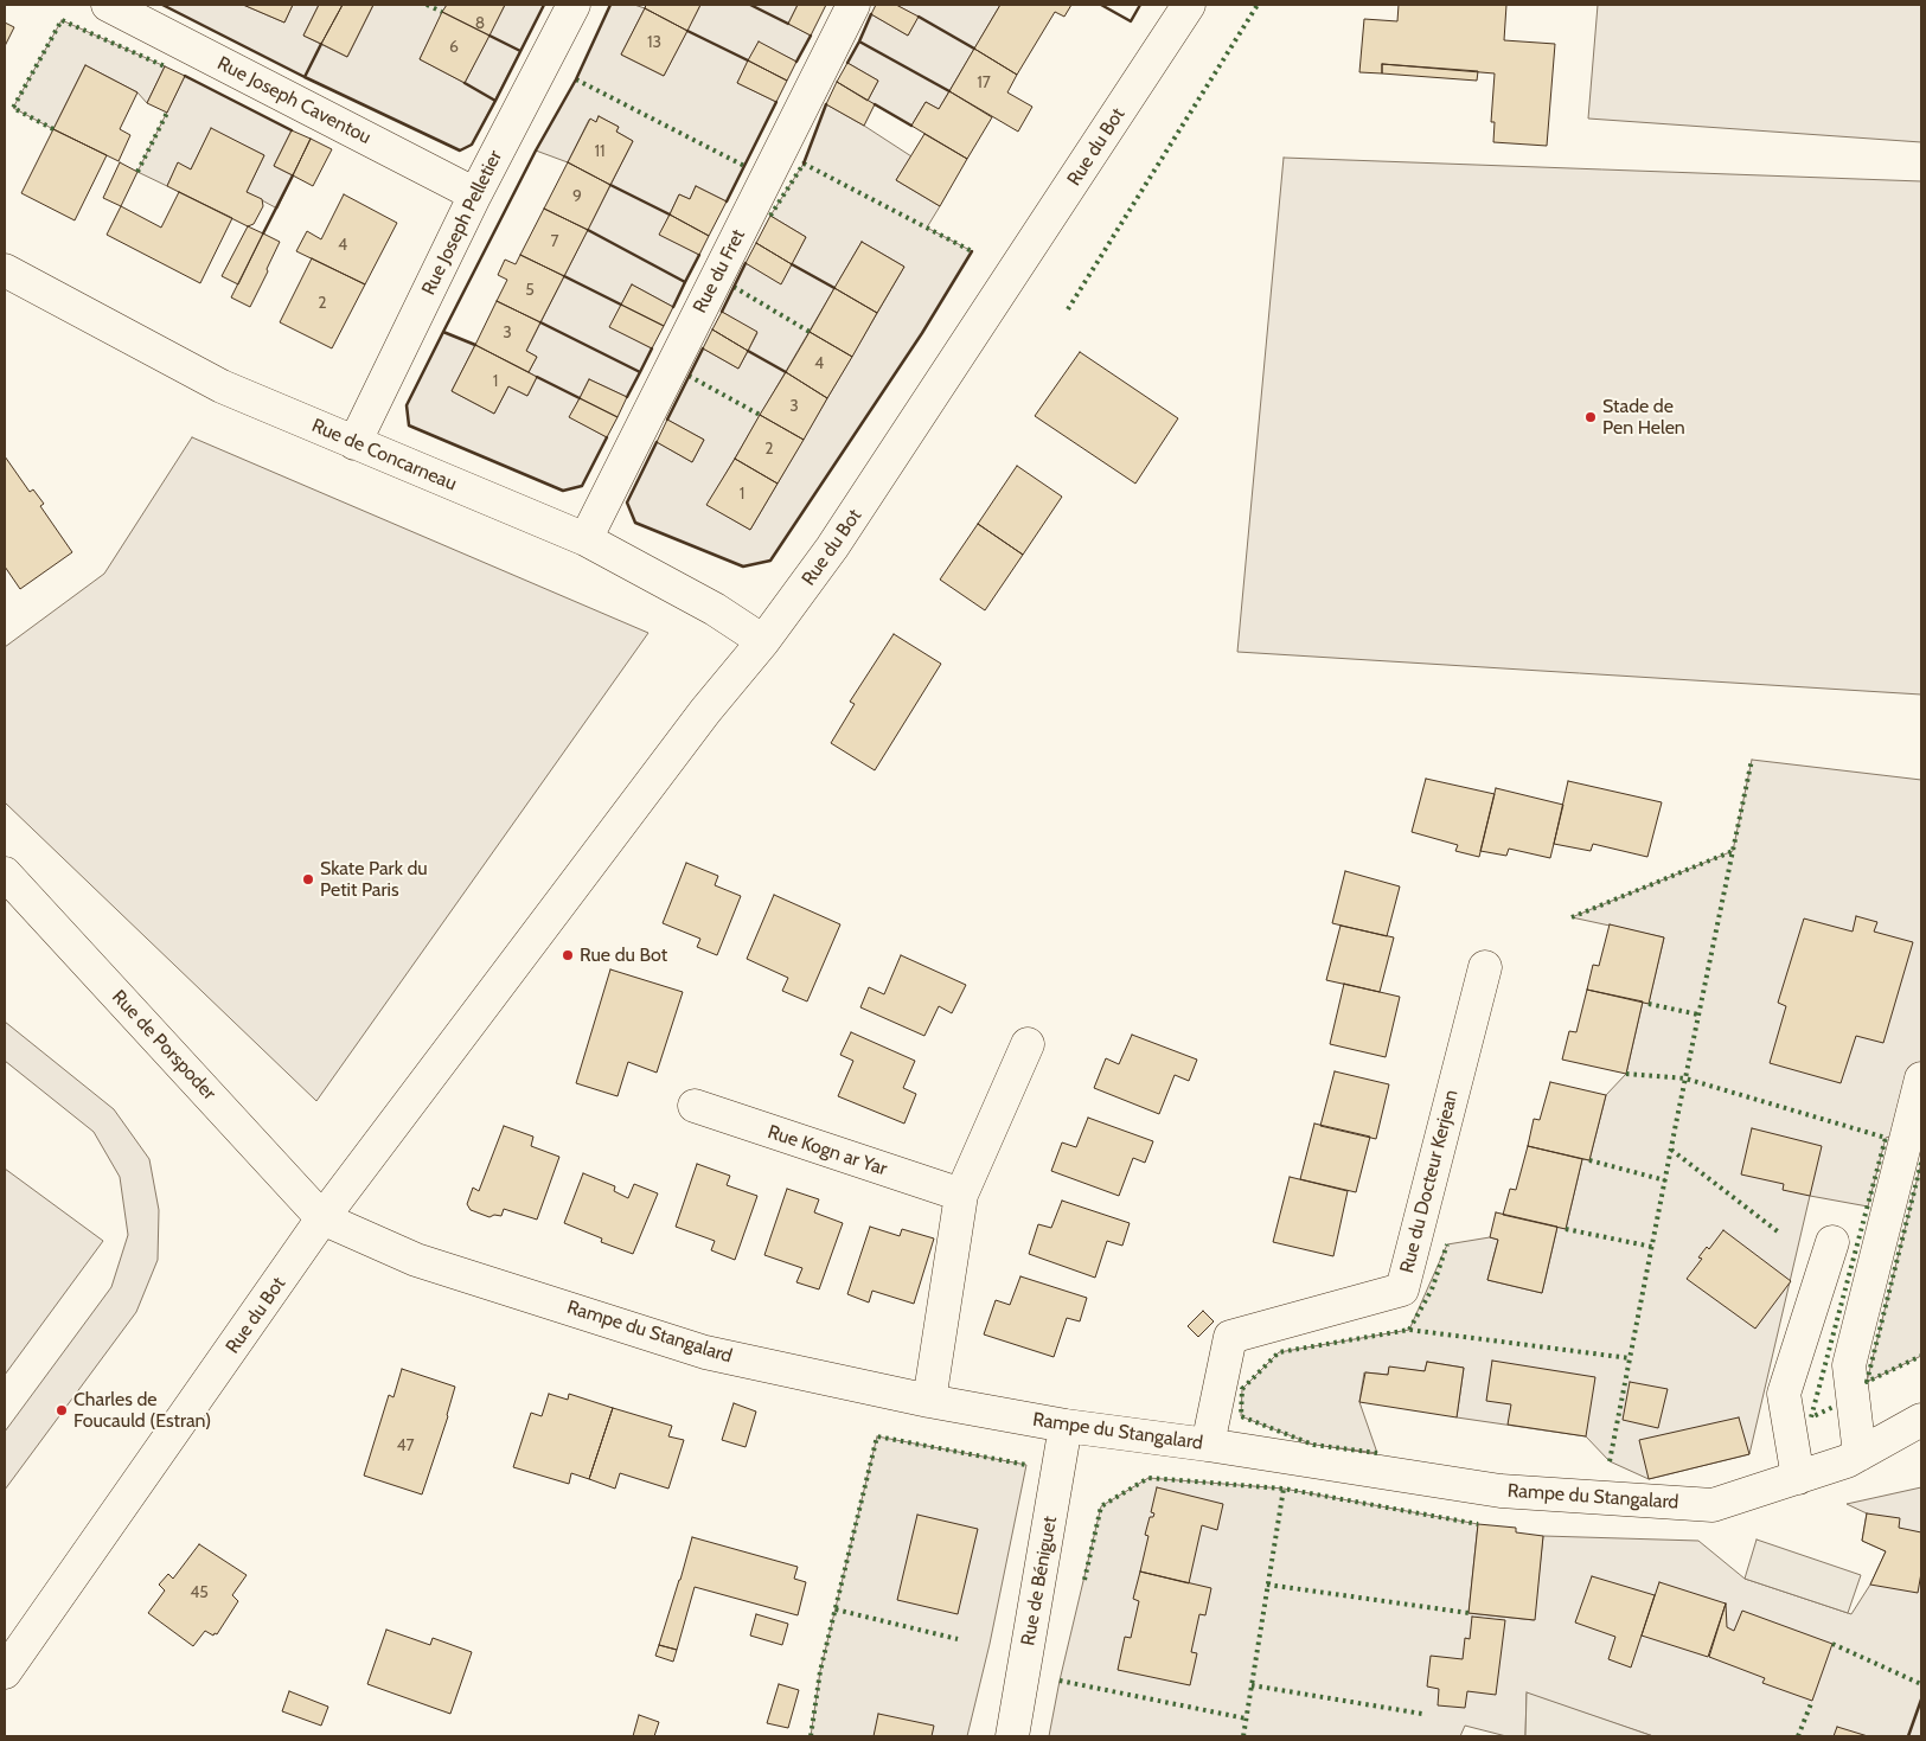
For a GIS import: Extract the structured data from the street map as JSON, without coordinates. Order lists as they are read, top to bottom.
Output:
{
  "streets": {
    "street": [
      "Rue Joseph Caventou",
      "Rue du Bot",
      "Rue Joseph Pelletier",
      "Rue du Fret",
      "Rue de Concarneau",
      "Rue de Porspoder",
      "Rue Kogn ar Yar",
      "Rue du Docteur Kerjean",
      "Rampe du Stangalard",
      "Rue de Béniguet"
    ]
  },
  "crossings": [
    ["Rue Joseph Caventou", "Rue Joseph Pelletier"],
    ["Rue du Bot", "Rue de Concarneau"],
    ["Rue du Bot", "Rue de Porspoder"],
    ["Rue du Bot", "Rampe du Stangalard"],
    ["Rue Joseph Pelletier", "Rue de Concarneau"],
    ["Rue du Fret", "Rue de Concarneau"],
    ["Rue de Porspoder", "Rampe du Stangalard"],
    ["Rue du Docteur Kerjean", "Rampe du Stangalard"],
    ["Rampe du Stangalard", "Rue de Béniguet"]
  ],
  "places": [
    "Stade de Pen Helen",
    "Skate Park du Petit Paris",
    "Rue du Bot",
    "Charles de Foucauld (Estran)"
  ],
  "house_numbers": [
    "8",
    "13",
    "6",
    "17",
    "11",
    "9",
    "7",
    "4",
    "5",
    "2",
    "3",
    "4",
    "1",
    "3",
    "2",
    "1",
    "47",
    "45"
  ]
}
